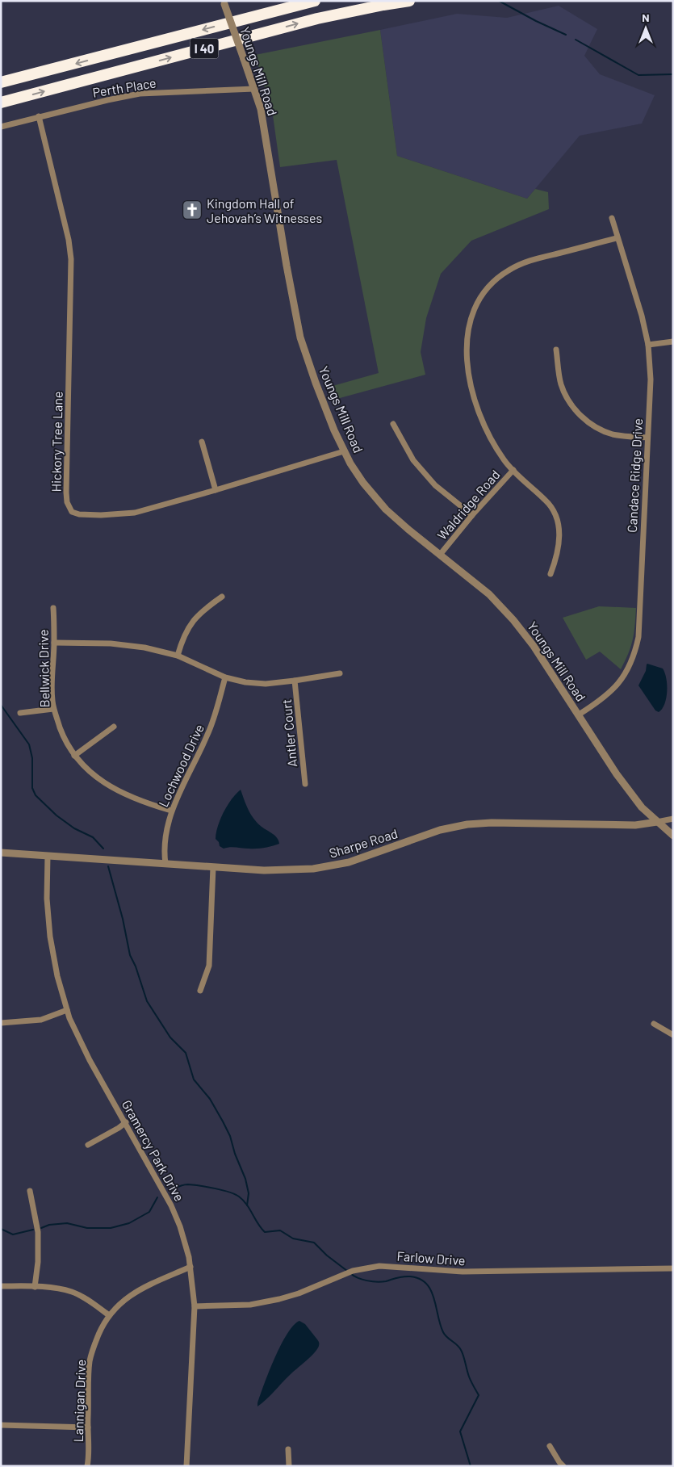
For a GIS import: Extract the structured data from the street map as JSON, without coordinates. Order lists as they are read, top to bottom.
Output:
{
  "streets": {
    "highway": ["I 40"],
    "street": [
      "Youngs Mill Road",
      "Perth Place",
      "Hickory Tree Lane",
      "Candace Ridge Drive",
      "Waldridge Road",
      "Bellwick Drive",
      "Antler Court",
      "Lochwood Drive",
      "Sharpe Road",
      "Gramercy Park Drive",
      "Farlow Drive",
      "Lannigan Drive"
    ]
  },
  "crossings": [
    ["Youngs Mill Road", "Perth Place"],
    ["Youngs Mill Road", "Hickory Tree Lane"],
    ["Youngs Mill Road", "Candace Ridge Drive"],
    ["Youngs Mill Road", "Waldridge Road"],
    ["Youngs Mill Road", "Sharpe Road"],
    ["Perth Place", "Hickory Tree Lane"],
    ["Bellwick Drive", "Lochwood Drive"],
    ["Lochwood Drive", "Sharpe Road"],
    ["Sharpe Road", "Gramercy Park Drive"],
    ["Gramercy Park Drive", "Farlow Drive"],
    ["Gramercy Park Drive", "Lannigan Drive"]
  ],
  "places": {
    "church": ["Kingdom Hall of Jehovah’s Witnesses"]
  },
  "north": "top"
}
